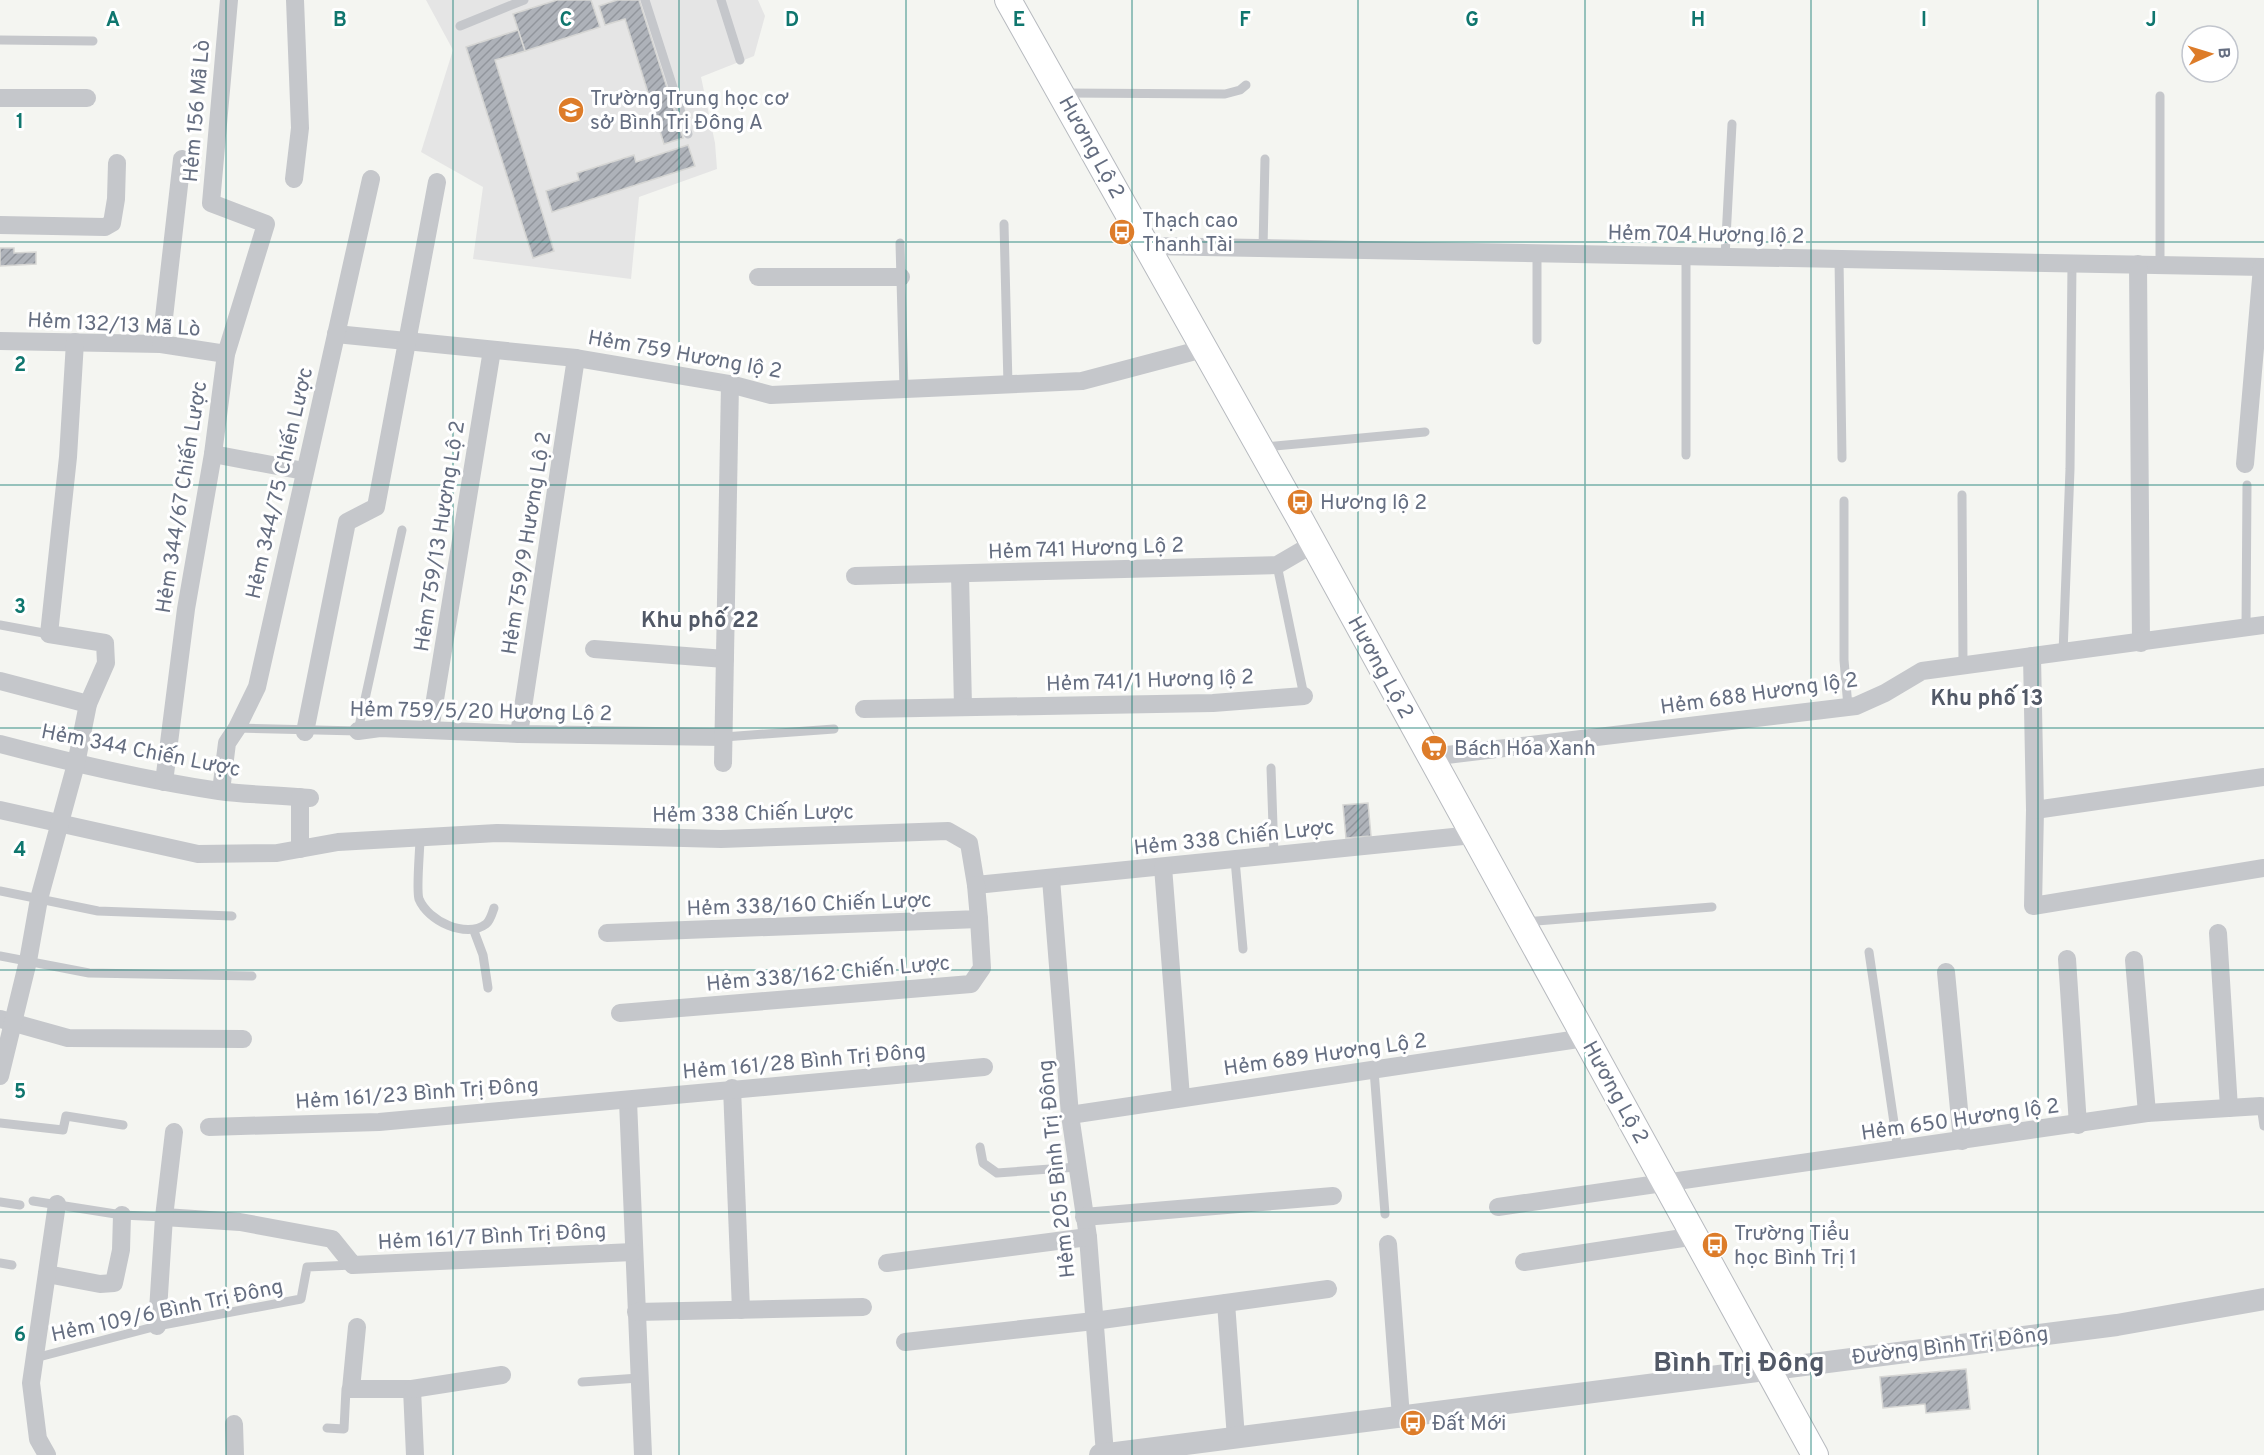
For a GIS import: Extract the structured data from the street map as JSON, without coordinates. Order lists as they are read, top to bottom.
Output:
{
  "streets": {
    "main road": ["Hương Lộ 2"],
    "street": [
      "Hẻm 156 Mã Lò",
      "Hẻm 704 Hương lộ 2",
      "Hẻm 132/13 Mã Lò",
      "Hẻm 759 Hương lộ 2",
      "Hẻm 344/75 Chiến Lược",
      "Hẻm 344/67 Chiến Lược",
      "Hẻm 759/13 Hương Lộ 2",
      "Hẻm 759/9 Hương Lộ 2",
      "Hẻm 741 Hương Lộ 2",
      "Hẻm 741/1 Hương lộ 2",
      "Hẻm 688 Hương lộ 2",
      "Hẻm 759/5/20 Hương Lộ 2",
      "Hẻm 344 Chiến Lược",
      "Hẻm 338 Chiến Lược",
      "Hẻm 338/160 Chiến Lược",
      "Hẻm 338/162 Chiến Lược",
      "Hẻm 689 Hương Lộ 2",
      "Hẻm 161/28 Bình Trị Đông",
      "Hẻm 161/23 Bình Trị Đông",
      "Hẻm 650 Hương lộ 2",
      "Hẻm 205 Bình Trị Đông",
      "Hẻm 161/7 Bình Trị Đông",
      "Đường Bình Trị Đông"
    ],
    "lane": ["Hẻm 109/6 Bình Trị Đông"]
  },
  "crossings": [
    ["Hẻm 156 Mã Lò", "Hẻm 344/67 Chiến Lược"],
    ["Hương Lộ 2", "Hẻm 704 Hương lộ 2"],
    ["Hương Lộ 2", "Hẻm 759 Hương lộ 2"],
    ["Hương Lộ 2", "Hẻm 741 Hương Lộ 2"],
    ["Hương Lộ 2", "Hẻm 688 Hương lộ 2"],
    ["Hương Lộ 2", "Hẻm 338 Chiến Lược"],
    ["Hương Lộ 2", "Hẻm 689 Hương Lộ 2"],
    ["Hương Lộ 2", "Hẻm 650 Hương lộ 2"],
    ["Hương Lộ 2", "Đường Bình Trị Đông"],
    ["Hẻm 132/13 Mã Lò", "Hẻm 344/67 Chiến Lược"],
    ["Hẻm 759 Hương lộ 2", "Hẻm 344/75 Chiến Lược"],
    ["Hẻm 759 Hương lộ 2", "Hẻm 759/13 Hương Lộ 2"],
    ["Hẻm 759 Hương lộ 2", "Hẻm 759/9 Hương Lộ 2"],
    ["Hẻm 344/75 Chiến Lược", "Hẻm 759/5/20 Hương Lộ 2"],
    ["Hẻm 344/75 Chiến Lược", "Hẻm 344 Chiến Lược"],
    ["Hẻm 344/67 Chiến Lược", "Hẻm 344 Chiến Lược"],
    ["Hẻm 759/13 Hương Lộ 2", "Hẻm 759/5/20 Hương Lộ 2"],
    ["Hẻm 759/9 Hương Lộ 2", "Hẻm 759/5/20 Hương Lộ 2"],
    ["Hẻm 741 Hương Lộ 2", "Hẻm 741/1 Hương lộ 2"],
    ["Hẻm 344 Chiến Lược", "Hẻm 338 Chiến Lược"],
    ["Hẻm 338 Chiến Lược", "Hẻm 205 Bình Trị Đông"],
    ["Hẻm 338/160 Chiến Lược", "Hẻm 338/162 Chiến Lược"],
    ["Hẻm 689 Hương Lộ 2", "Hẻm 205 Bình Trị Đông"],
    ["Hẻm 161/28 Bình Trị Đông", "Hẻm 161/23 Bình Trị Đông"],
    ["Hẻm 205 Bình Trị Đông", "Đường Bình Trị Đông"],
    ["Hẻm 161/7 Bình Trị Đông", "Hẻm 109/6 Bình Trị Đông"]
  ],
  "districts": ["Khu phố 22", "Khu phố 13", "Bình Trị Đông"],
  "places": {
    "school or university": ["Trường Trung học cơ sở Bình Trị Đông A"],
    "bus stop": [
      "Thạch cao Thanh Tài",
      "Hương lộ 2",
      "Trường Tiểu học Bình Trị 1",
      "Đất Mới"
    ],
    "supermarket": ["Bách Hóa Xanh"]
  },
  "north": "right",
  "grid": {
    "columns": [
      "A",
      "B",
      "C",
      "D",
      "E",
      "F",
      "G",
      "H",
      "I",
      "J"
    ],
    "rows": [
      "1",
      "2",
      "3",
      "4",
      "5",
      "6"
    ]
  }
}
